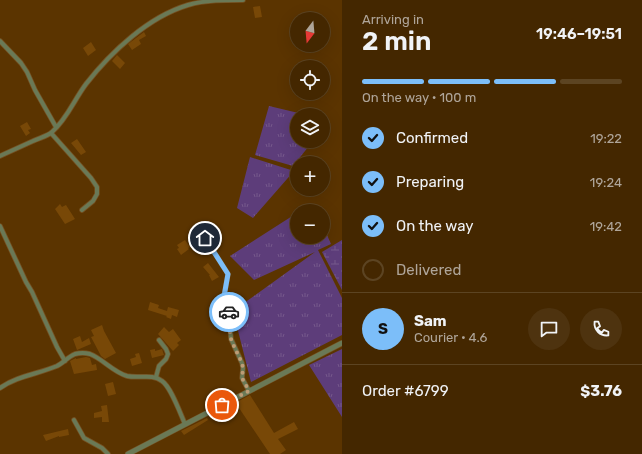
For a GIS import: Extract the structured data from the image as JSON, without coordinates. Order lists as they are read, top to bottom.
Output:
{
  "north": "bottom",
  "page": {
    "heading": ["2 min", "Arriving in", "19:46–19:51"],
    "panel": [
      "Sam",
      "Courier · 4.6",
      "Order #6799",
      "$3.76"
    ],
    "map_buttons": ["+", "−"],
    "bar": "On the way · 100 m",
    "list": [
      ["Confirmed", "19:22"],
      ["Preparing", "19:24"],
      ["On the way", "19:42"],
      "Delivered"
    ],
    "round": "S"
  }
}
